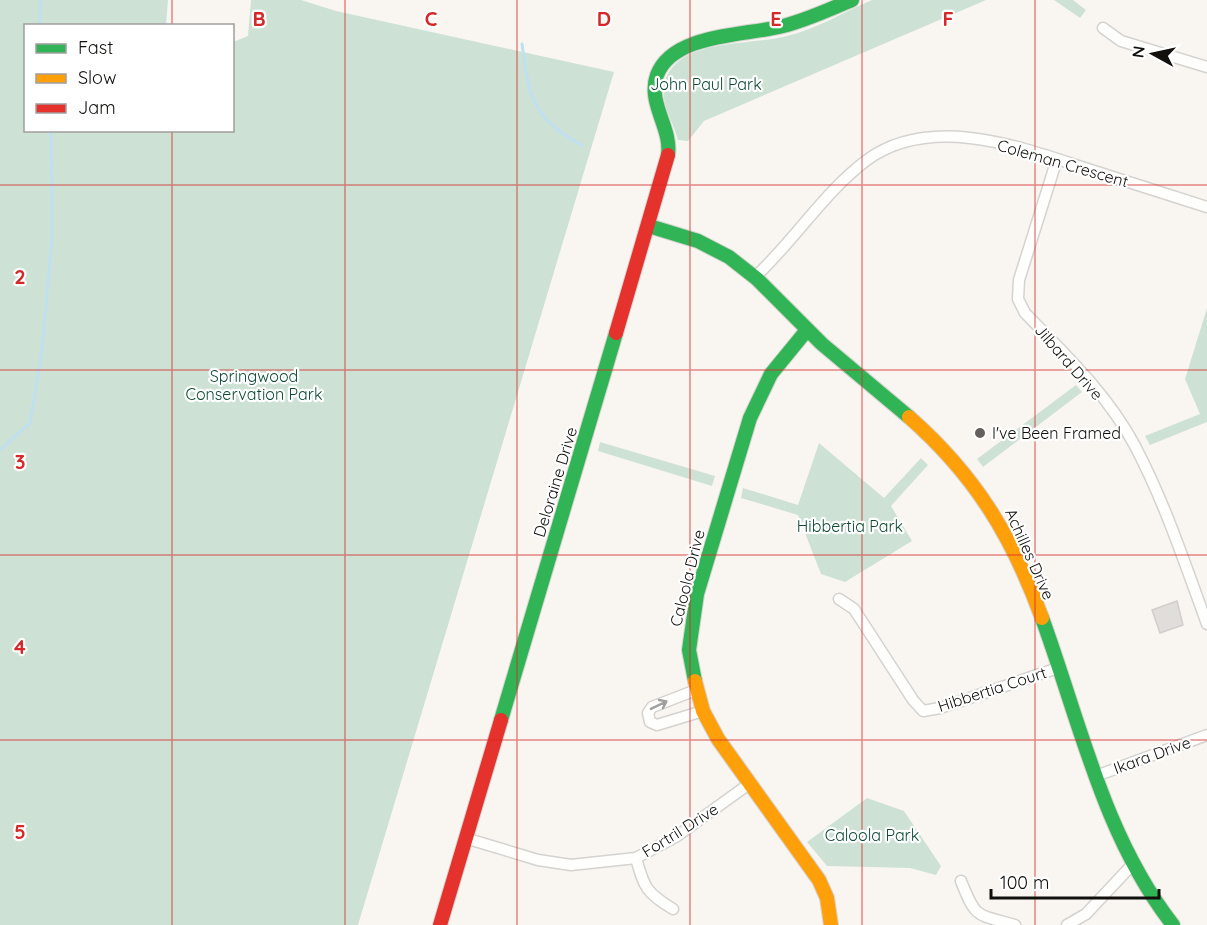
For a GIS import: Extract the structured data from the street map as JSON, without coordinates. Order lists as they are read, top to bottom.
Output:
{
  "streets": {
    "street": [
      "Coleman Crescent",
      "Jilbard Drive",
      "Deloraine Drive",
      "Achilles Drive",
      "Caloola Drive",
      "Hibbertia Court",
      "Ikara Drive",
      "Fortril Drive"
    ]
  },
  "crossings": [
    ["Coleman Crescent", "Jilbard Drive"],
    ["Coleman Crescent", "Achilles Drive"],
    ["Deloraine Drive", "Achilles Drive"],
    ["Deloraine Drive", "Fortril Drive"],
    ["Achilles Drive", "Caloola Drive"],
    ["Achilles Drive", "Hibbertia Court"],
    ["Achilles Drive", "Ikara Drive"],
    ["Caloola Drive", "Fortril Drive"]
  ],
  "parks": [
    "John Paul Park",
    "Springwood Conservation Park",
    "Hibbertia Park",
    "Caloola Park"
  ],
  "places": ["I've Been Framed"],
  "legend": ["Fast", "Slow", "Jam"],
  "scale_bar": "100 m",
  "north": "left",
  "grid": {
    "columns": [
      "B",
      "C",
      "D",
      "E",
      "F"
    ],
    "rows": [
      "2",
      "3",
      "4",
      "5"
    ]
  }
}
